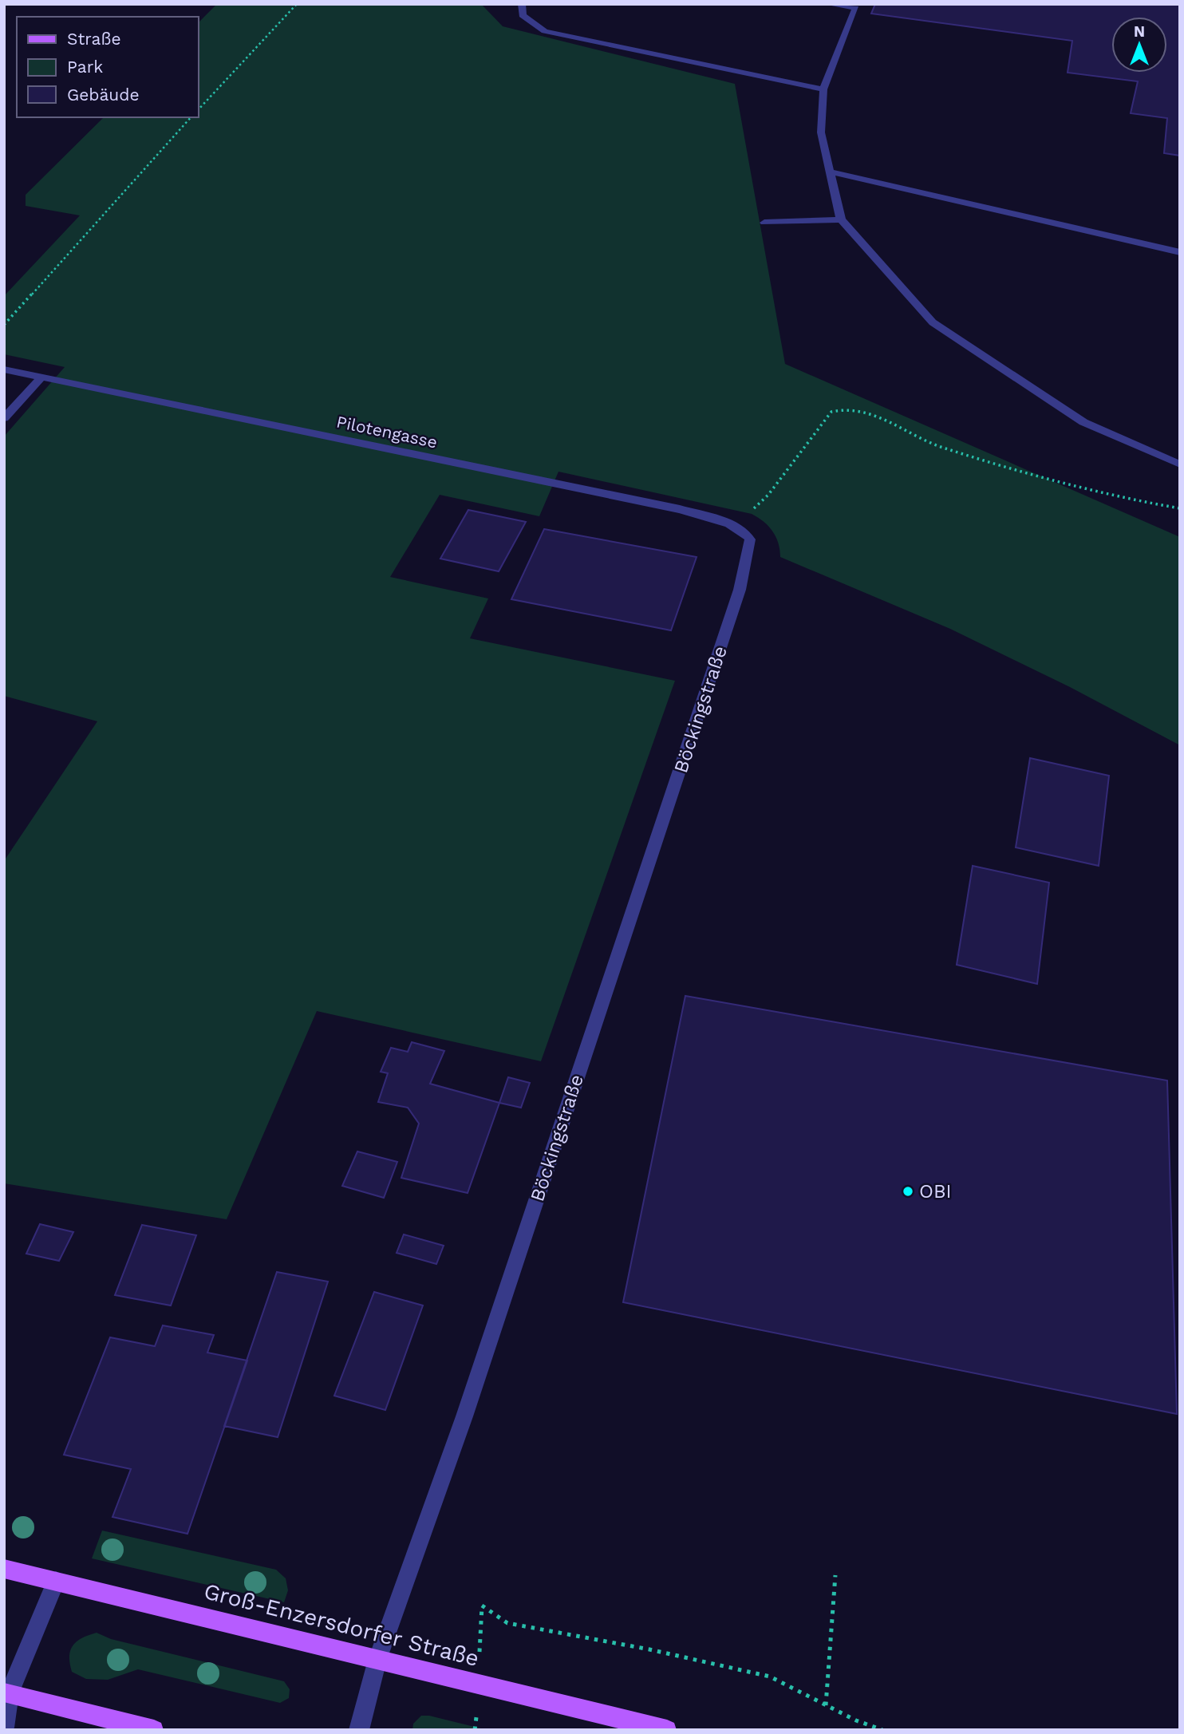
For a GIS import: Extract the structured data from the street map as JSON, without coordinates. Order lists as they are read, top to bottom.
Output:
{
  "streets": {
    "main road": ["Groß-Enzersdorfer Straße"],
    "street": ["Pilotengasse", "Böckingstraße"]
  },
  "crossings": [
    ["Pilotengasse", "Böckingstraße"],
    ["Böckingstraße", "Groß-Enzersdorfer Straße"]
  ],
  "places": ["OBI"],
  "legend": ["Straße", "Park", "Gebäude"],
  "north": "top"
}
